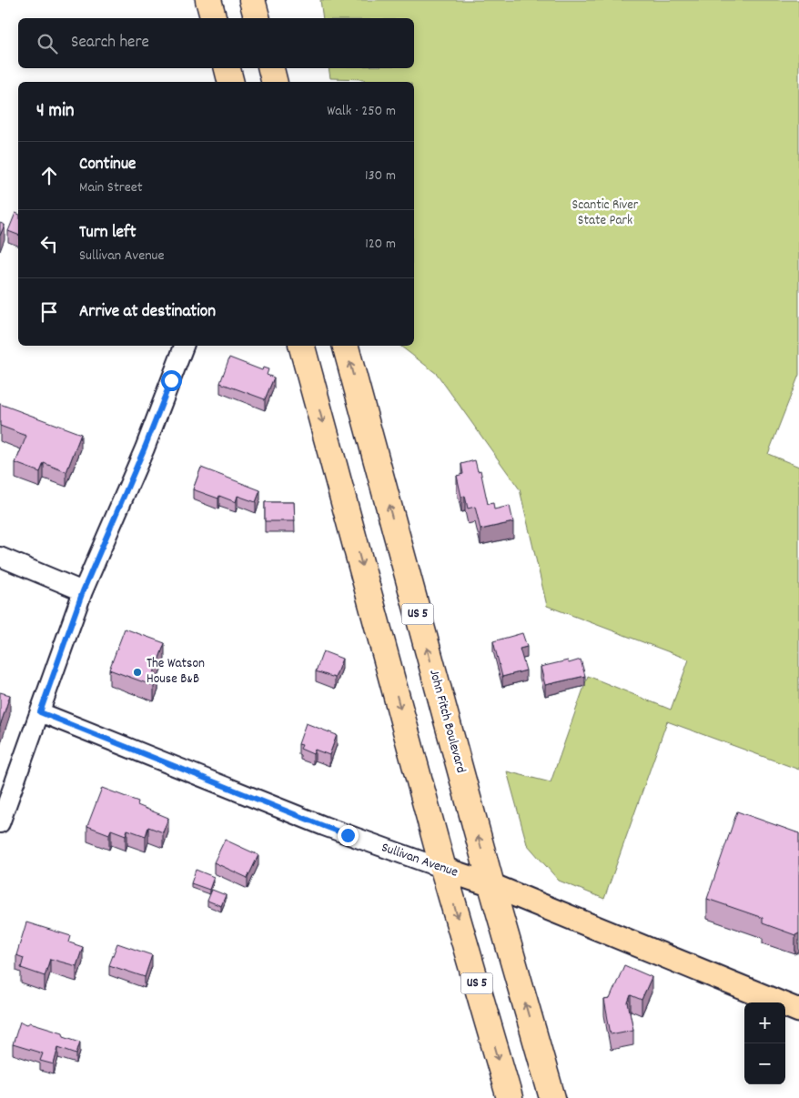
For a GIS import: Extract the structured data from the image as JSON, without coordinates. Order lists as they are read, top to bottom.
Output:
{
  "streets": {
    "highway": ["US 5", "John Fitch Boulevard"],
    "main road": ["Sullivan Avenue"]
  },
  "crossings": [
    ["US 5", "Sullivan Avenue"],
    ["John Fitch Boulevard", "Sullivan Avenue"]
  ],
  "parks": ["Scantic River State Park"],
  "places": ["The Watson House B&B"],
  "page": {
    "search": "Search here",
    "heading": ["4 min", "Walk · 250 m"],
    "list": [
      ["Continue", "Main Street", "130 m"],
      ["Turn left", "Sullivan Avenue", "120 m"],
      "Arrive at destination"
    ],
    "map_buttons": ["+", "−"]
  }
}
